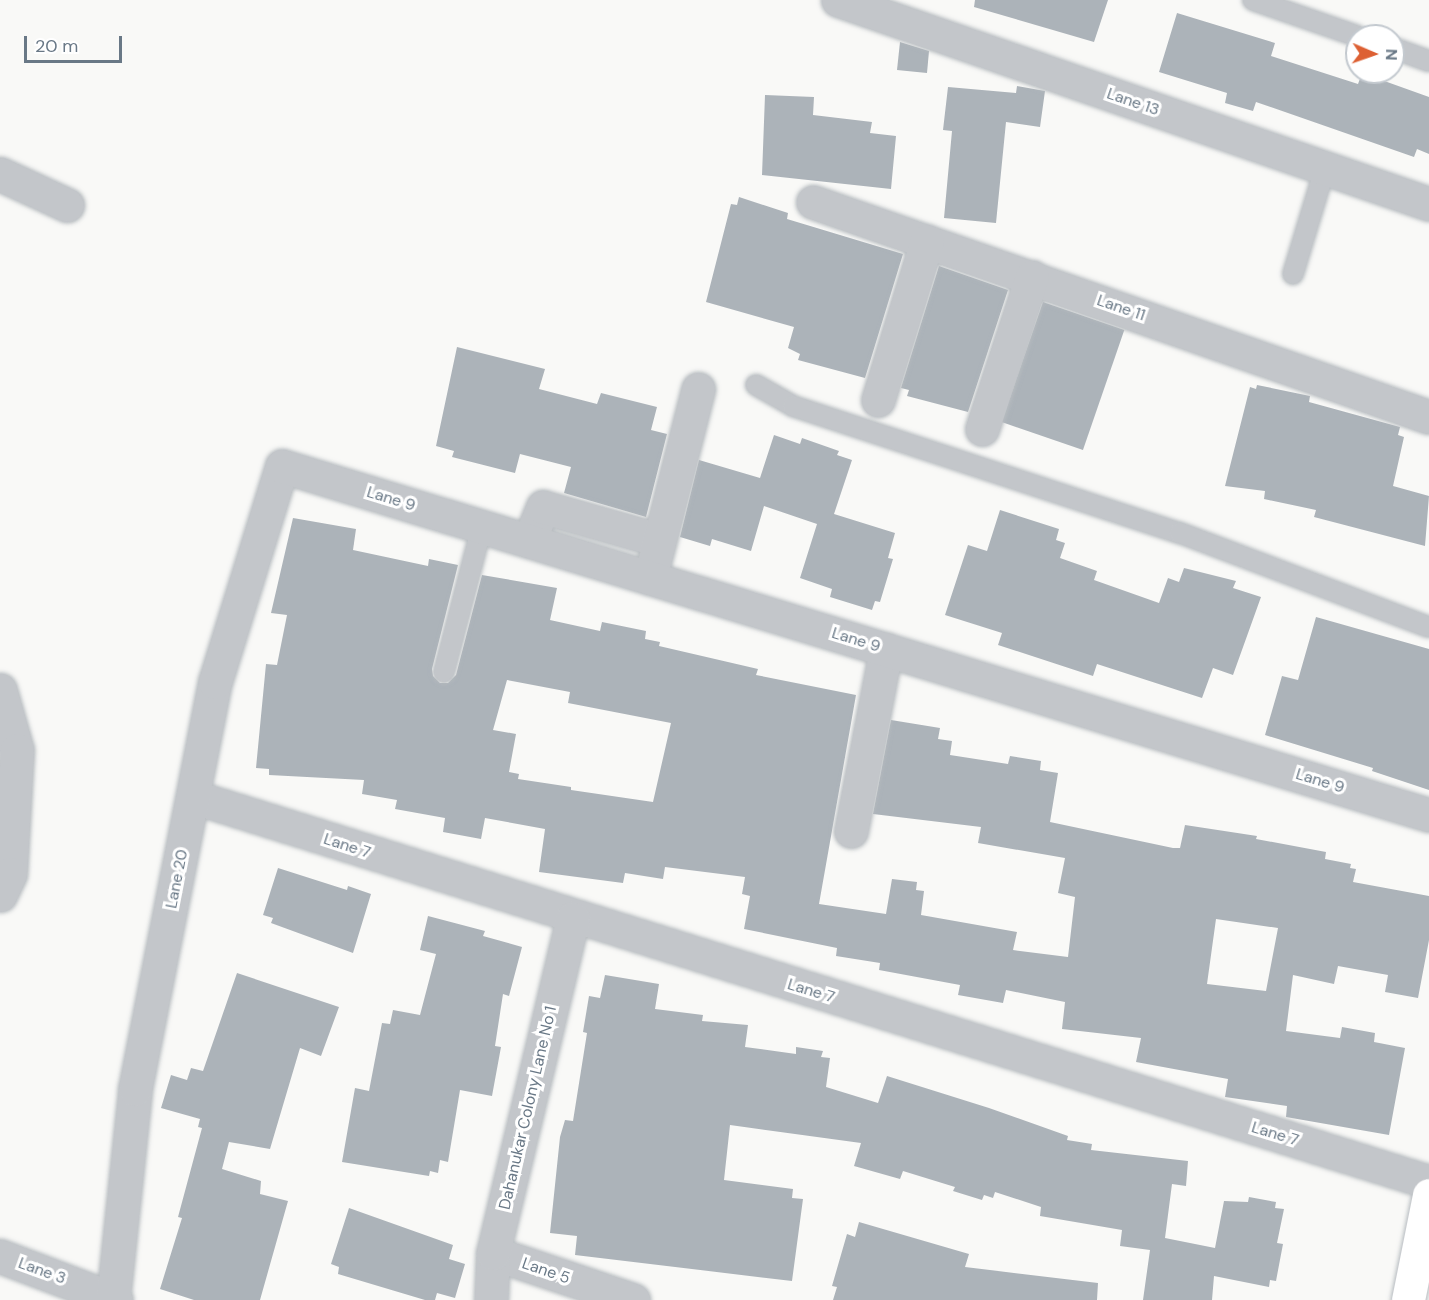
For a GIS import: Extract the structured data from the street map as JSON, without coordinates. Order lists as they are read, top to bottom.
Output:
{
  "streets": {
    "street": [
      "Lane 13",
      "Lane 11",
      "Lane 9",
      "Lane 7",
      "Lane 20",
      "Dahanukar Colony Lane No 1",
      "Lane 3",
      "Lane 5"
    ]
  },
  "crossings": [
    ["Lane 9", "Lane 20"],
    ["Lane 7", "Lane 20"],
    ["Lane 7", "Dahanukar Colony Lane No 1"],
    ["Lane 20", "Lane 3"],
    ["Dahanukar Colony Lane No 1", "Lane 5"]
  ],
  "scale_bar": "20 m",
  "north": "right"
}
